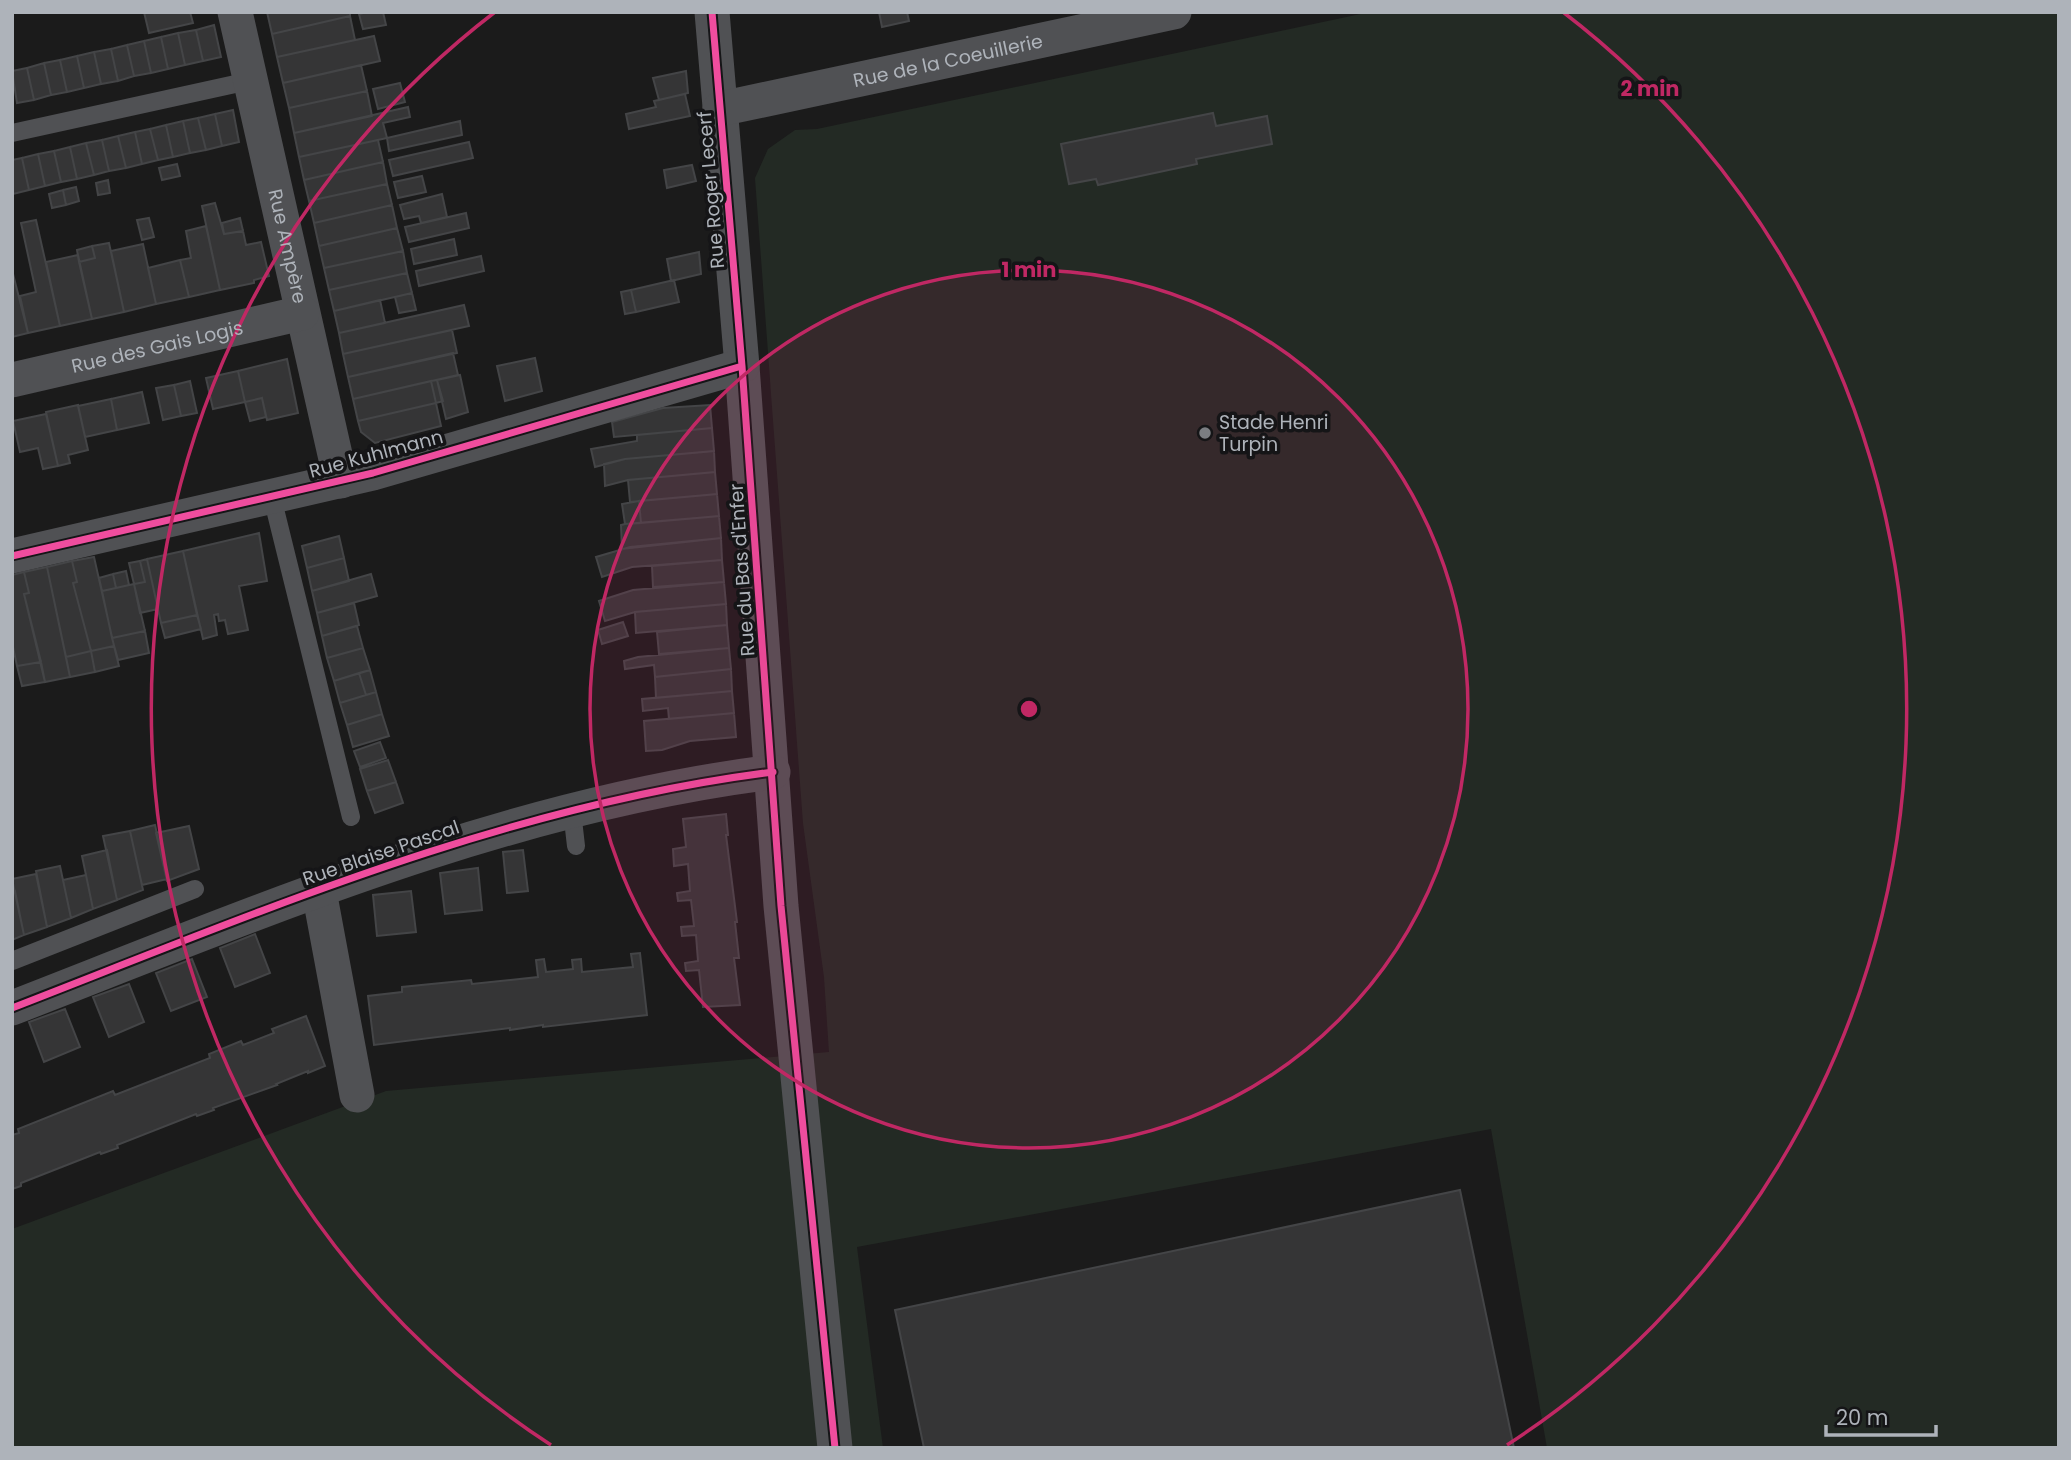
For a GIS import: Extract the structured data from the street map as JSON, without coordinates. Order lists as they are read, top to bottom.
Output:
{
  "streets": {
    "street": [
      "Rue de la Coeuillerie",
      "Rue Roger Lecerf",
      "Rue Ampère",
      "Rue des Gais Logis",
      "Rue Kuhlmann",
      "Rue du Bas d'Enfer",
      "Rue Blaise Pascal"
    ]
  },
  "crossings": [
    ["Rue de la Coeuillerie", "Rue Roger Lecerf"],
    ["Rue Roger Lecerf", "Rue Kuhlmann"],
    ["Rue Roger Lecerf", "Rue du Bas d'Enfer"],
    ["Rue Ampère", "Rue des Gais Logis"],
    ["Rue Ampère", "Rue Kuhlmann"],
    ["Rue Kuhlmann", "Rue du Bas d'Enfer"],
    ["Rue du Bas d'Enfer", "Rue Blaise Pascal"]
  ],
  "places": ["Stade Henri Turpin"],
  "scale_bar": "20 m",
  "rings": ["2 min", "1 min"]
}
